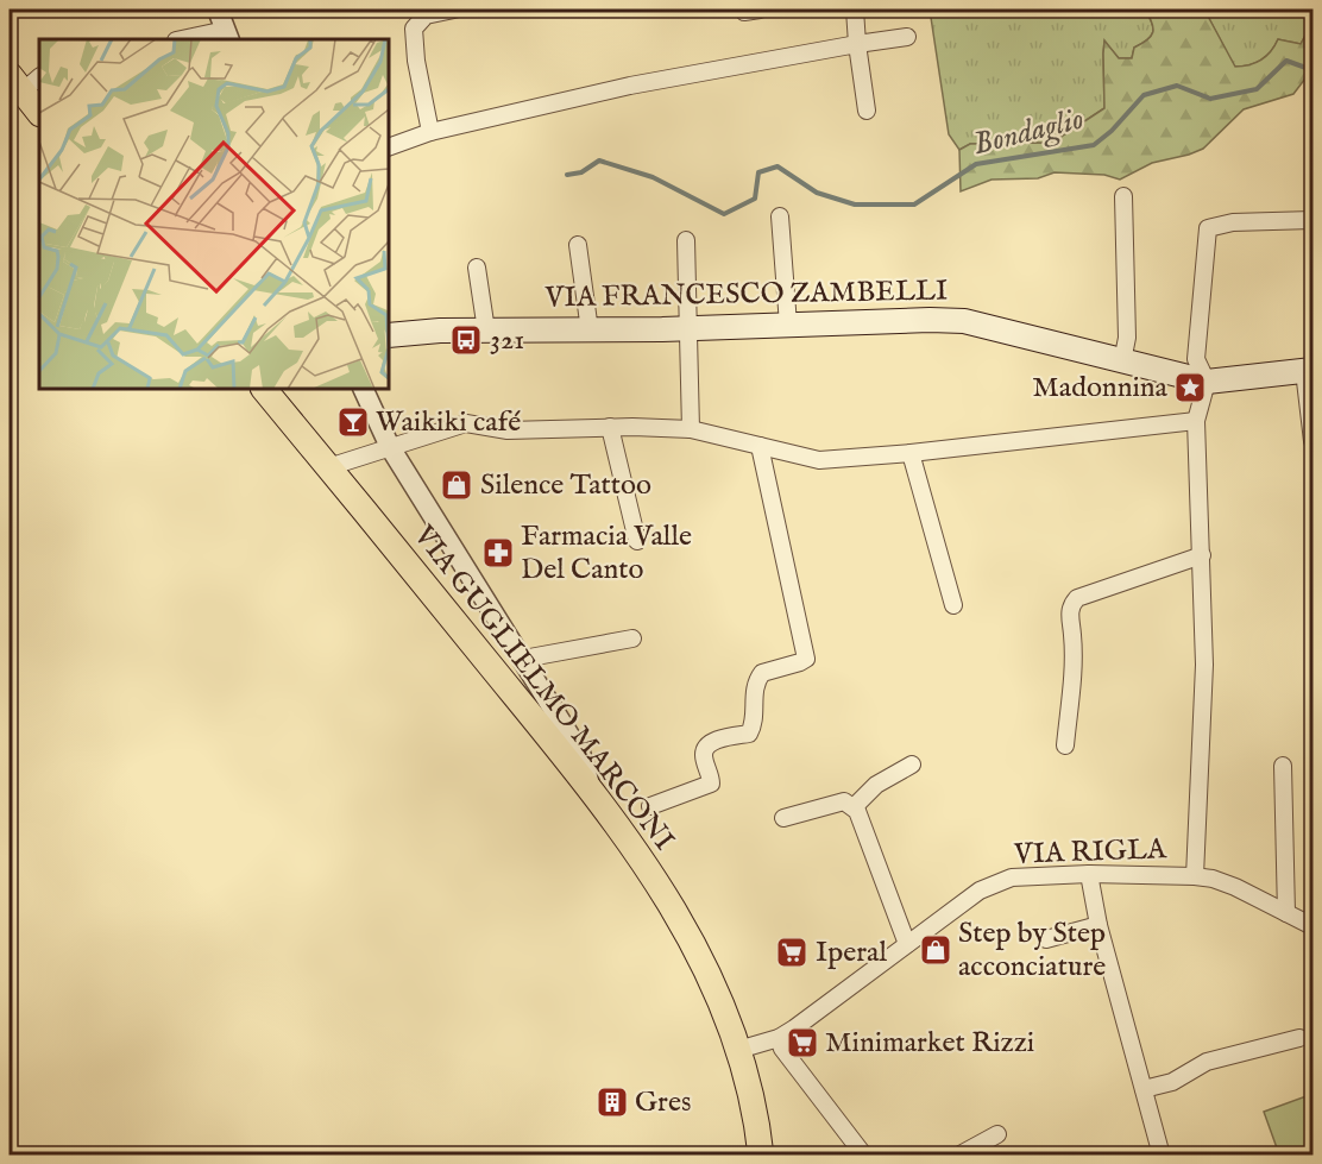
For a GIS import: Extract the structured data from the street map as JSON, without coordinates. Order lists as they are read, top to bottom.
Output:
{
  "streets": {
    "main road": ["VIA FRANCESCO ZAMBELLI", "VIA GUGLIELMO MARCONI"],
    "street": ["VIA RIGLA"]
  },
  "crossings": [
    ["VIA GUGLIELMO MARCONI", "VIA RIGLA"]
  ],
  "water": ["Bondaglio"],
  "places": {
    "bus stop": ["321"],
    "place": ["Madonnina"],
    "bar": ["Waikiki café"],
    "shop": ["Silence Tattoo", "Step by Step acconciature"],
    "pharmacy": ["Farmacia Valle Del Canto"],
    "supermarket": ["Iperal", "Minimarket Rizzi"],
    "building": ["Gres"]
  }
}
